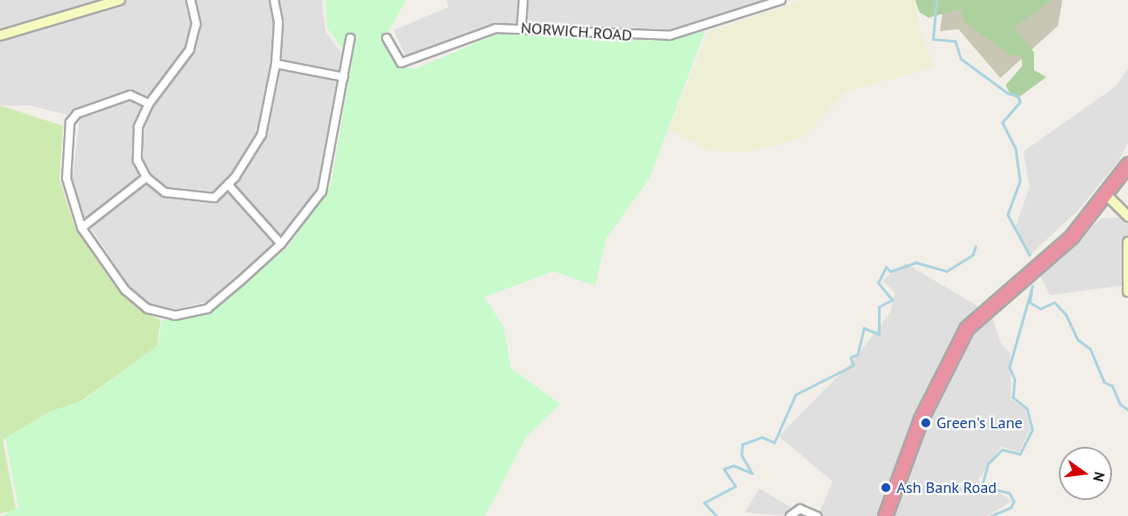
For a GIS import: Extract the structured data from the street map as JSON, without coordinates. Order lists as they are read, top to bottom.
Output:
{
  "streets": {
    "street": ["NORWICH ROAD"]
  },
  "places": ["Green's Lane", "Ash Bank Road"],
  "north": "right"
}
